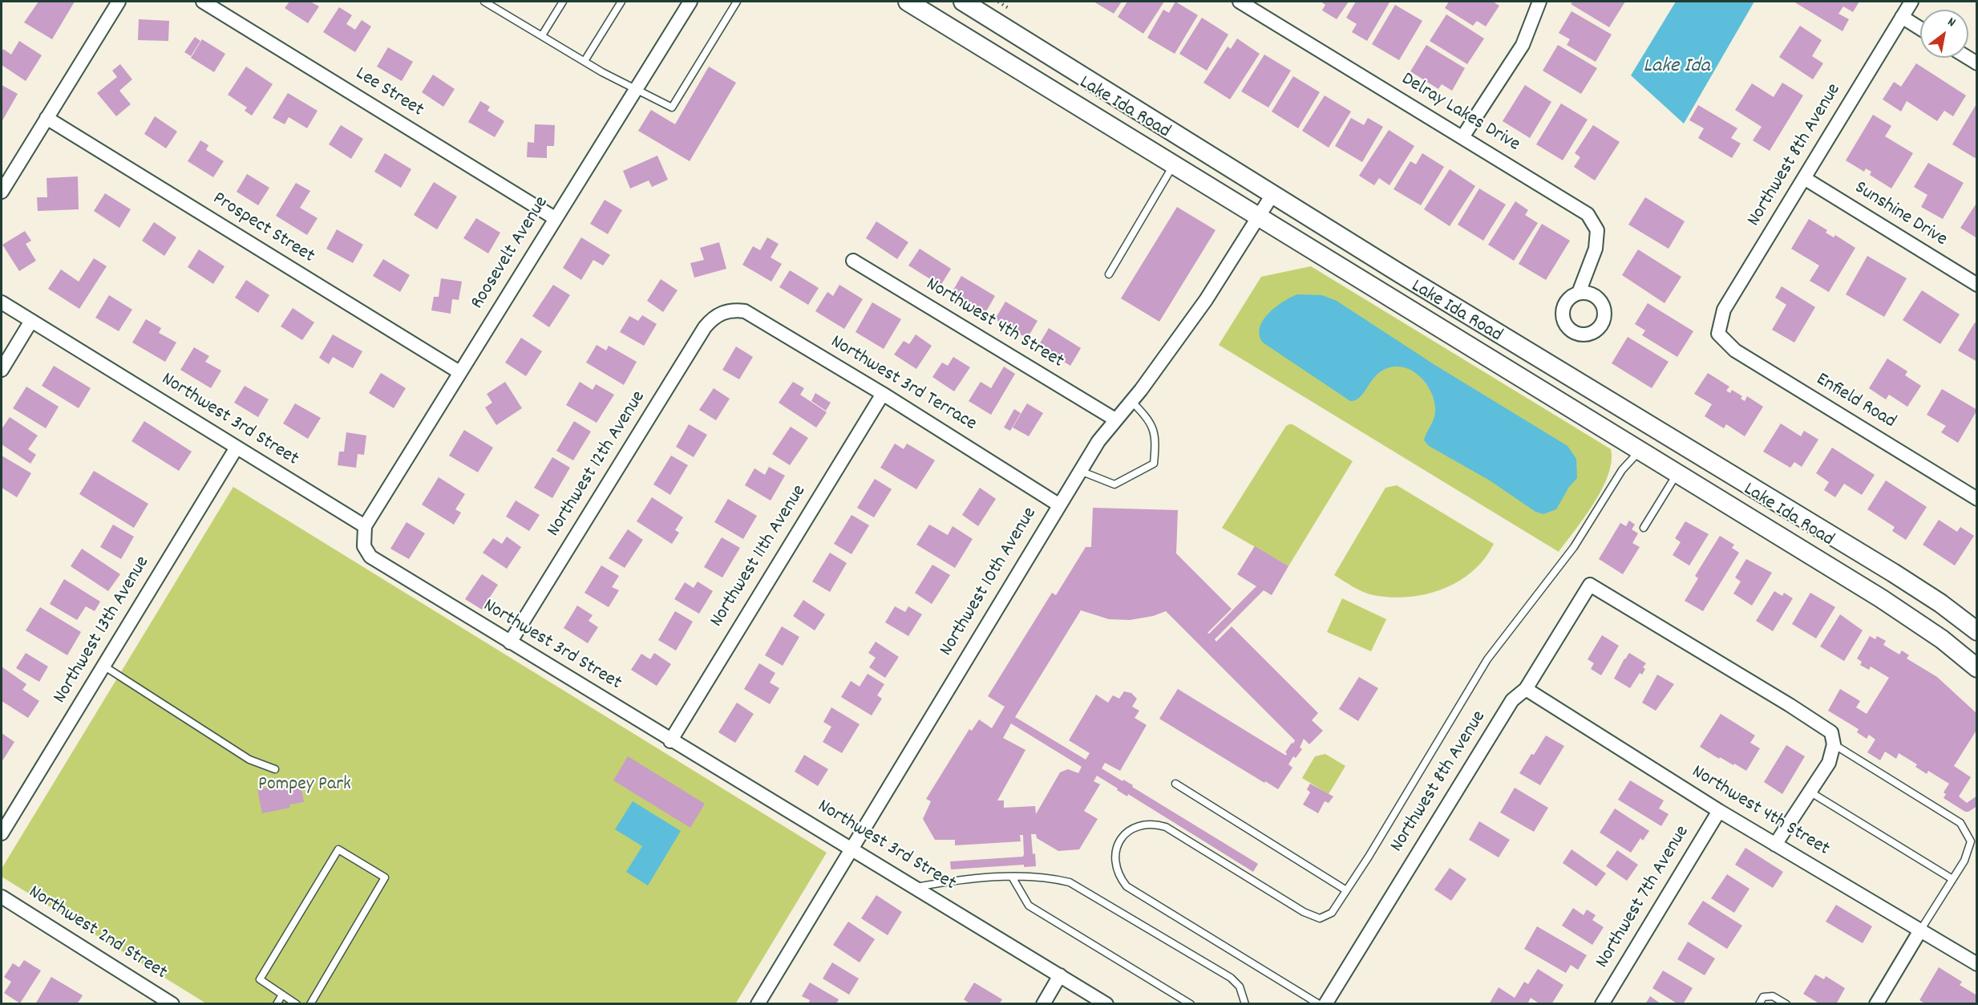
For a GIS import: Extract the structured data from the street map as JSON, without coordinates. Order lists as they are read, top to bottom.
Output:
{
  "streets": {
    "street": [
      "Lee Street",
      "Lake Ida Road",
      "Delray Lakes Drive",
      "Northwest 8th Avenue",
      "Sunshine Drive",
      "Prospect Street",
      "Roosevelt Avenue",
      "Northwest 4th Street",
      "Northwest 3rd Terrace",
      "Enfield Road",
      "Northwest 3rd Street",
      "Northwest 12th Avenue",
      "Northwest 11th Avenue",
      "Northwest 10th Avenue",
      "Northwest 13th Avenue",
      "Northwest 7th Avenue",
      "Northwest 2nd Street"
    ]
  },
  "crossings": [
    ["Lee Street", "Roosevelt Avenue"],
    ["Lake Ida Road", "Northwest 10th Avenue"],
    ["Northwest 8th Avenue", "Sunshine Drive"],
    ["Northwest 8th Avenue", "Northwest 4th Street"],
    ["Northwest 8th Avenue", "Enfield Road"],
    ["Prospect Street", "Roosevelt Avenue"],
    ["Roosevelt Avenue", "Northwest 3rd Street"],
    ["Northwest 4th Street", "Northwest 10th Avenue"],
    ["Northwest 4th Street", "Northwest 7th Avenue"],
    ["Northwest 3rd Terrace", "Northwest 12th Avenue"],
    ["Northwest 3rd Terrace", "Northwest 11th Avenue"],
    ["Northwest 3rd Terrace", "Northwest 10th Avenue"],
    ["Northwest 3rd Street", "Northwest 12th Avenue"],
    ["Northwest 3rd Street", "Northwest 11th Avenue"],
    ["Northwest 3rd Street", "Northwest 10th Avenue"],
    ["Northwest 3rd Street", "Northwest 13th Avenue"]
  ],
  "water": ["Lake Ida"],
  "parks": ["Pompey Park"],
  "north": "top right"
}
